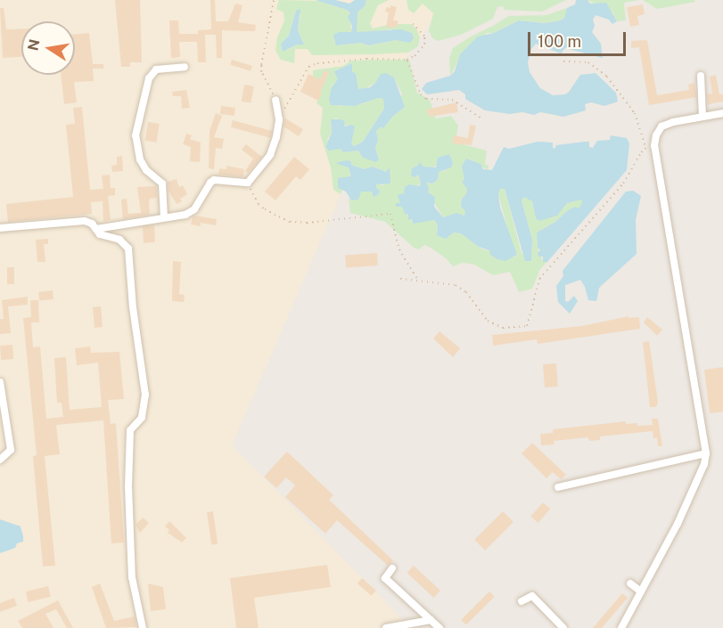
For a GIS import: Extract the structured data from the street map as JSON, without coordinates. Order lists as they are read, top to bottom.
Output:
{
  "scale_bar": "100 m",
  "north": "left"
}
